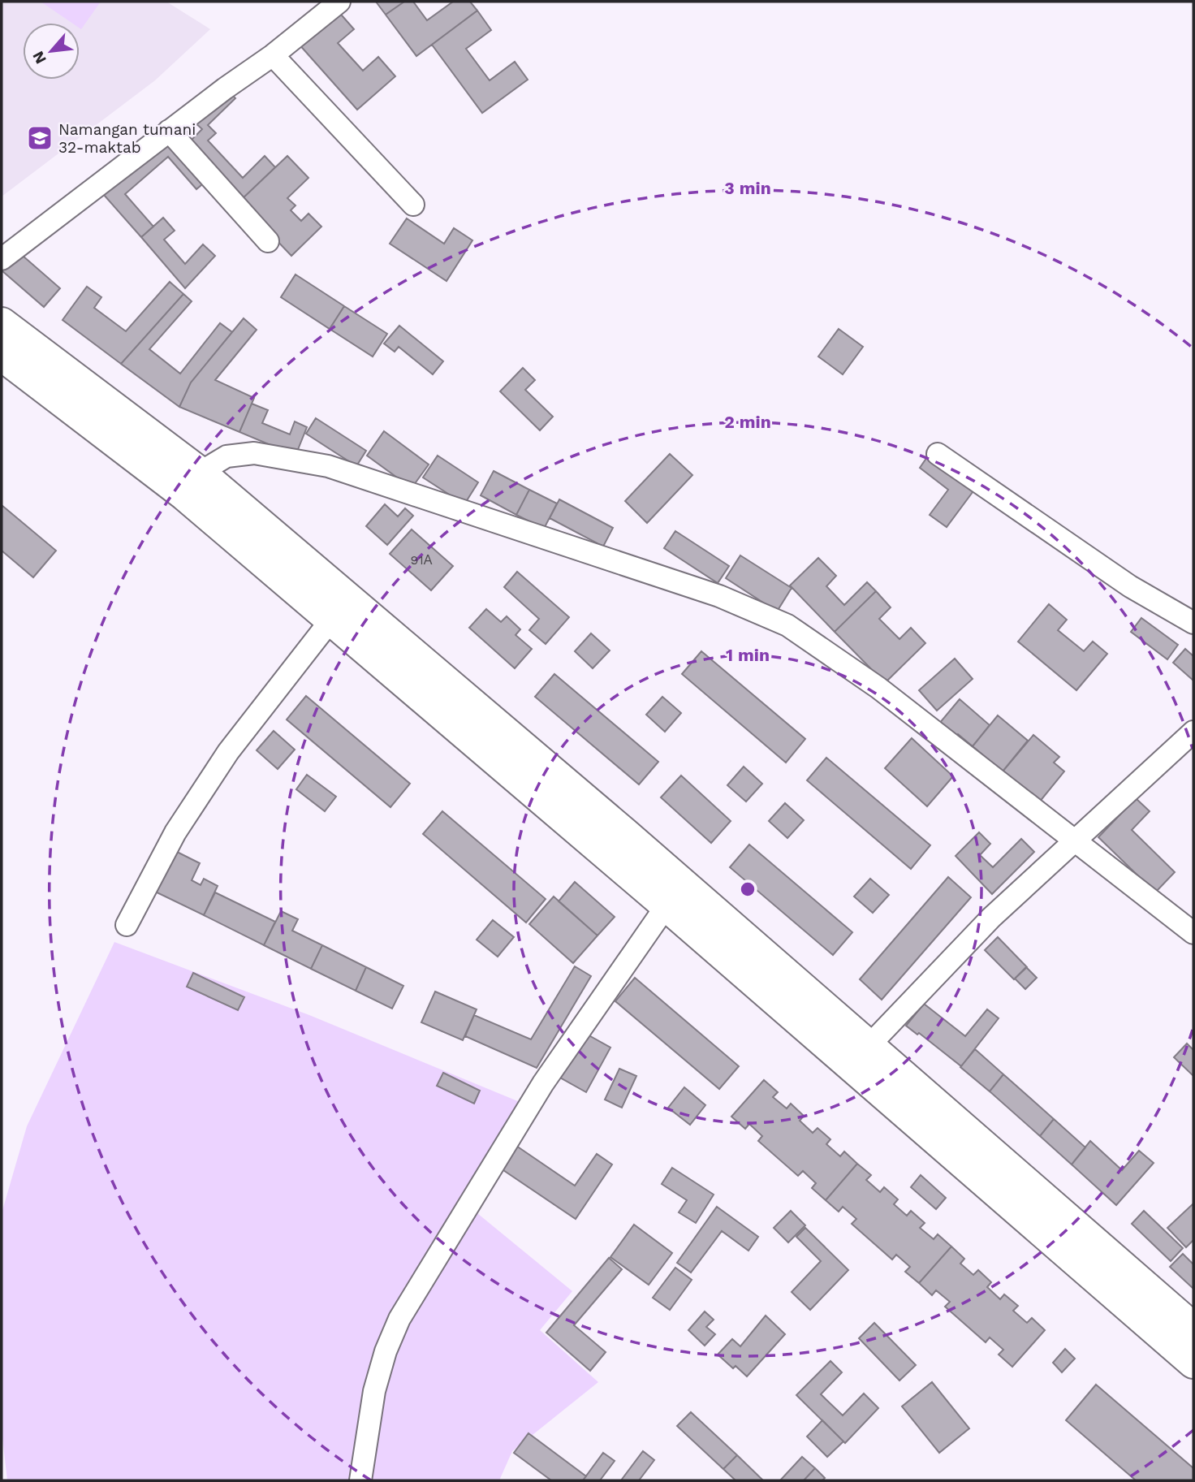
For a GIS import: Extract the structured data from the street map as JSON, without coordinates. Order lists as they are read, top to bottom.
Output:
{
  "places": {
    "school or university": ["Namangan tumani 32-maktab"]
  },
  "house_numbers": ["91А"],
  "north": "bottom left",
  "rings": ["3 min", "2 min", "1 min"]
}
